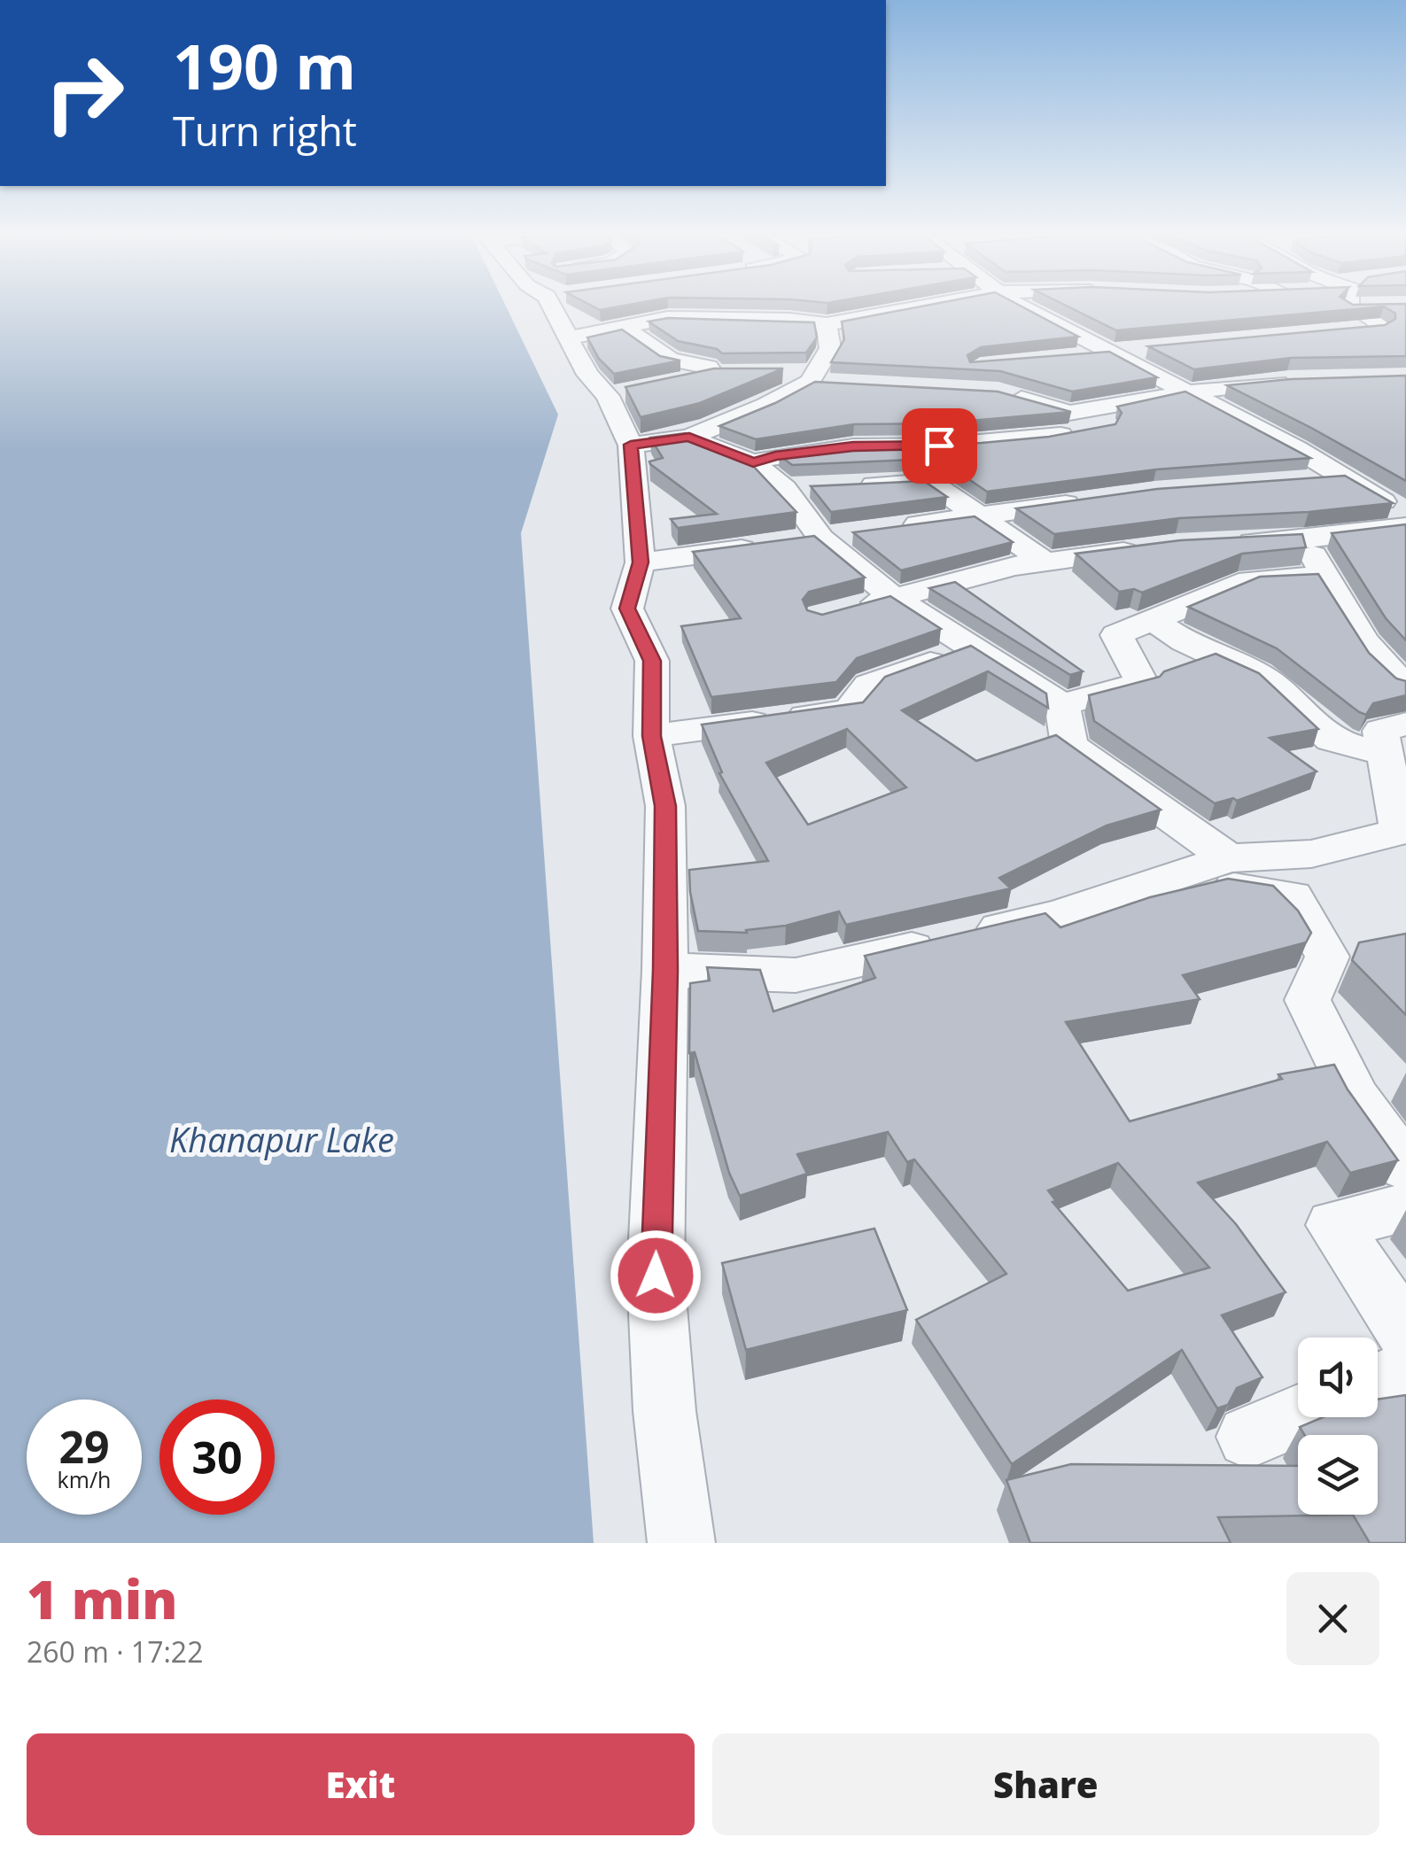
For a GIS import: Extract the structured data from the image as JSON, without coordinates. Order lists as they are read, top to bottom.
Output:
{
  "water": ["Khanapur Lake"],
  "page": {
    "turn": ["190 m", "Turn right"],
    "speed": "29 km/h",
    "limit": "30",
    "heading": ["1 min", "260 m · 17:22"],
    "buttons": ["Exit", "Share"]
  }
}
